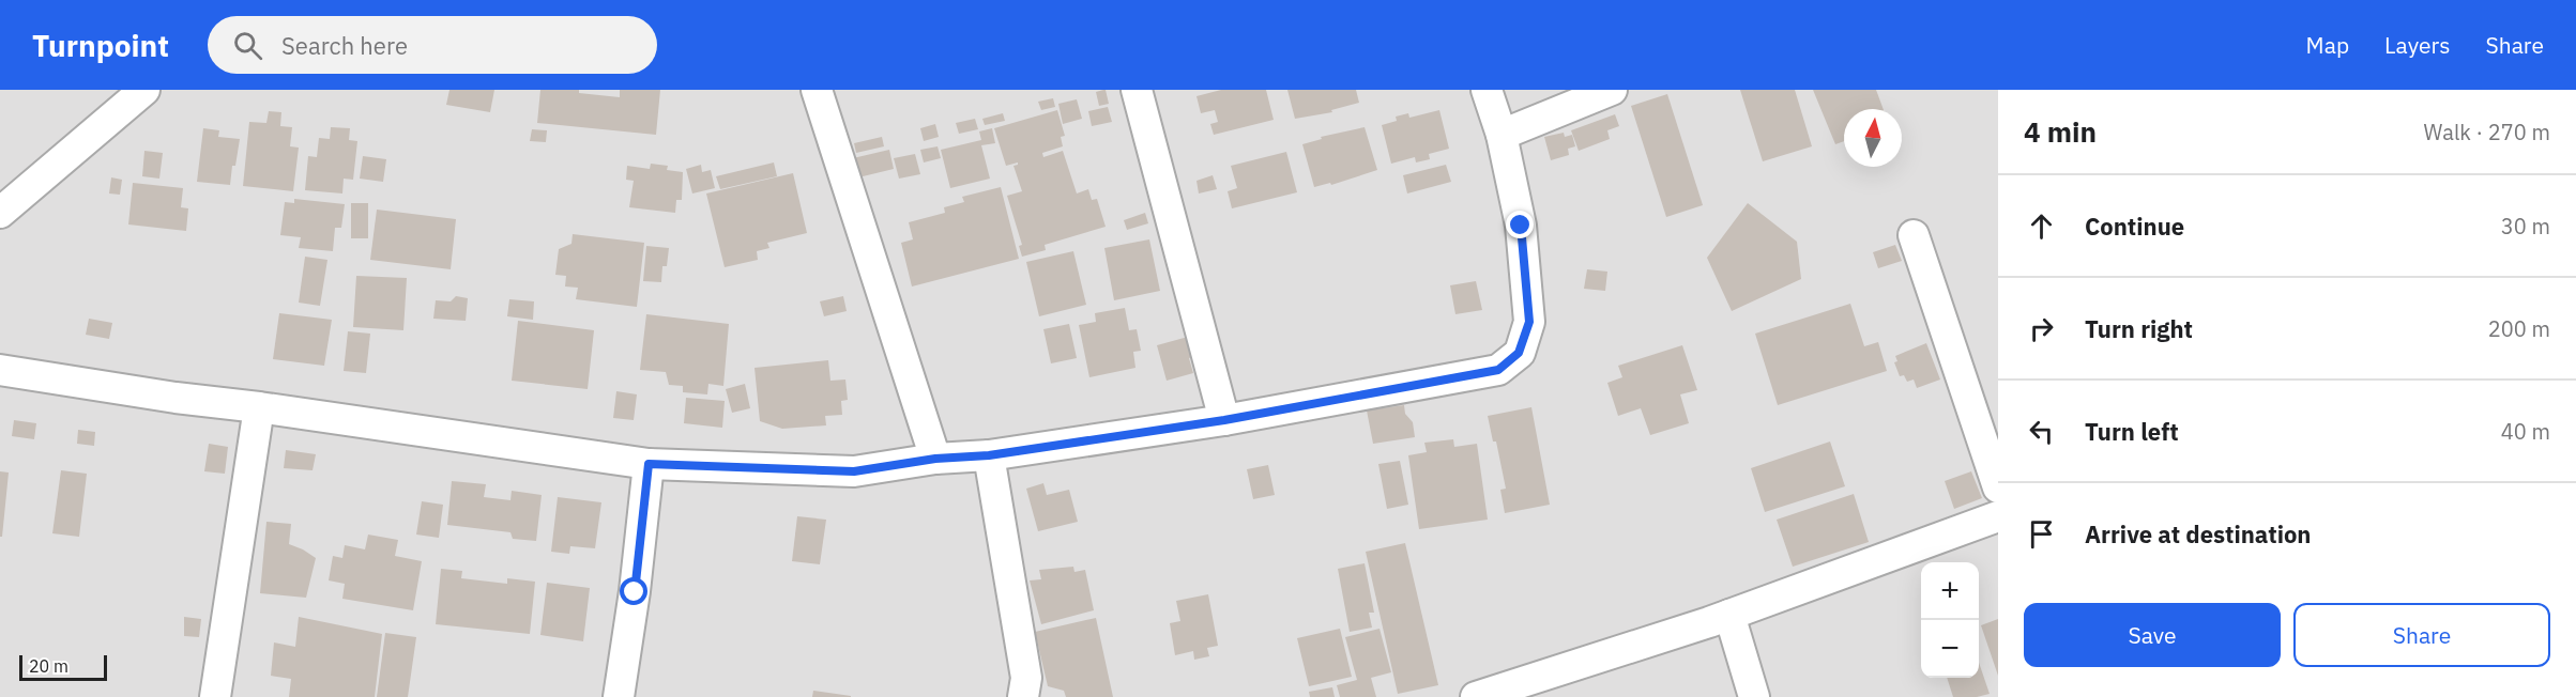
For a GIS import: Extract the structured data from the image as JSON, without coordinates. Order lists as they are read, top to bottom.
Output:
{
  "scale_bar": "20 m",
  "north": "top",
  "page": {
    "header": "Turnpoint",
    "search": "Search here",
    "nav": ["Map", "Layers", "Share"],
    "heading": ["4 min", "Walk · 270 m"],
    "list": [
      ["Continue", "30 m"],
      ["Turn right", "200 m"],
      ["Turn left", "40 m"],
      "Arrive at destination"
    ],
    "map_buttons": ["+", "−"],
    "buttons": ["Save", "Share"],
    "scale": "20 m"
  }
}
